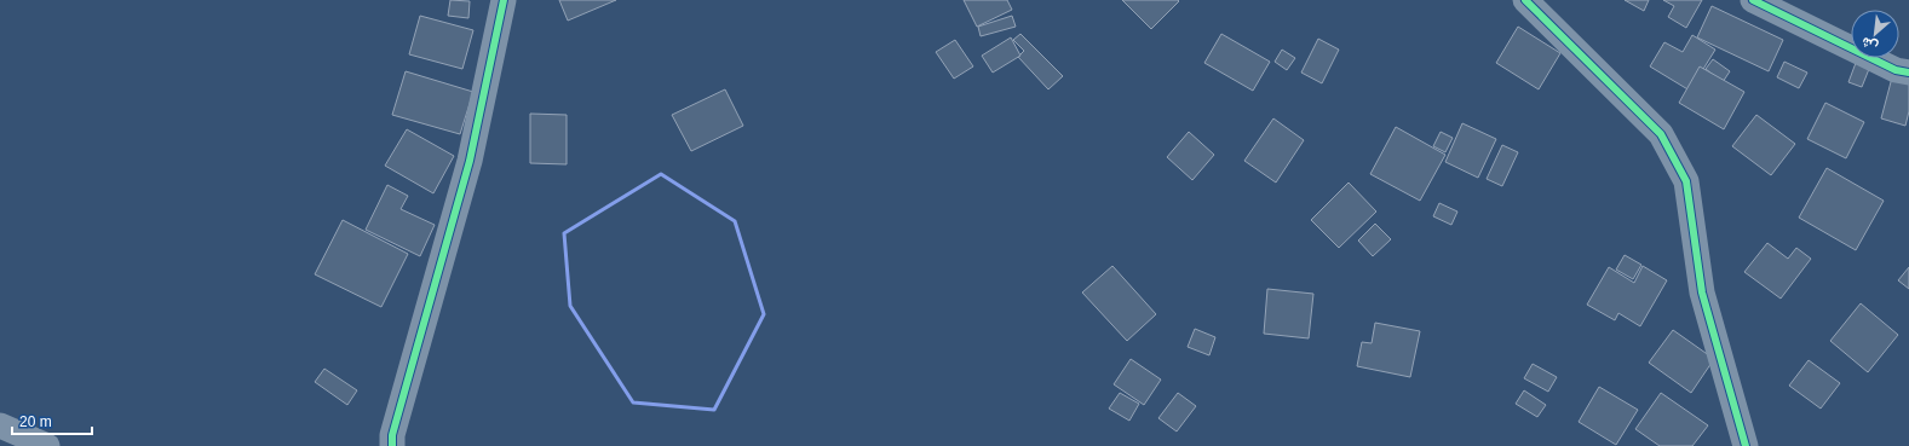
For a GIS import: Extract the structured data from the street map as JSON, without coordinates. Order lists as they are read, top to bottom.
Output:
{
  "scale_bar": "20 m",
  "north": "bottom left"
}
